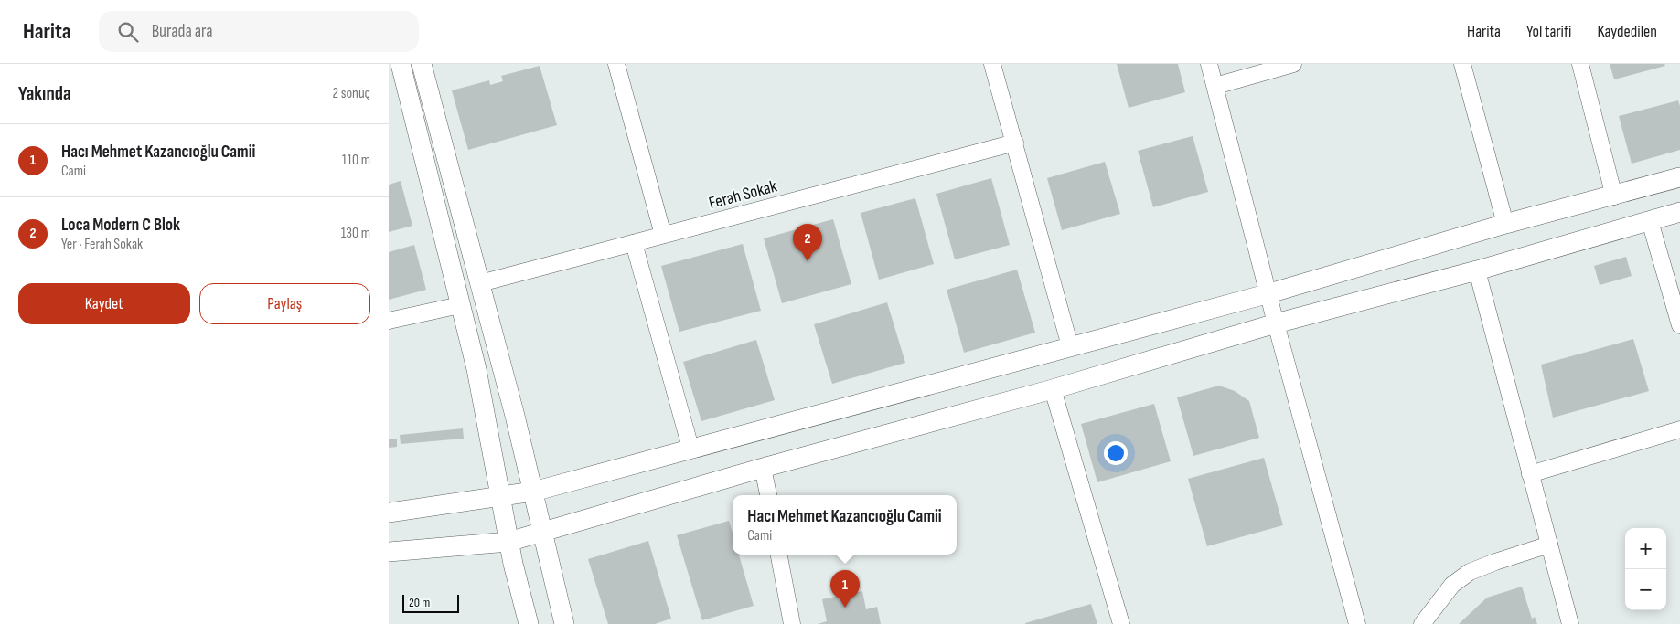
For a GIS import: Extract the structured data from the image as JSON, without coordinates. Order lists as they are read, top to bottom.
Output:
{
  "streets": {
    "street": ["Ferah Sokak"]
  },
  "scale_bar": "20 m",
  "page": {
    "header": "Harita",
    "search": "Burada ara",
    "nav": ["Harita", "Yol tarifi", "Kaydedilen"],
    "heading": ["Yakında", "2 sonuç"],
    "list": [
      {
        "mark": "1",
        "name": "Hacı Mehmet Kazancıoğlu Camii",
        "note": "Cami",
        "value": "110 m"
      },
      {
        "mark": "2",
        "name": "Loca Modern C Blok",
        "note": "Yer · Ferah Sokak",
        "value": "130 m"
      }
    ],
    "pins": ["2", "1"],
    "buttons": ["Kaydet", "Paylaş"],
    "popup": ["Hacı Mehmet Kazancıoğlu Camii", "Cami"],
    "map_buttons": ["+", "−"],
    "scale": "20 m"
  }
}
